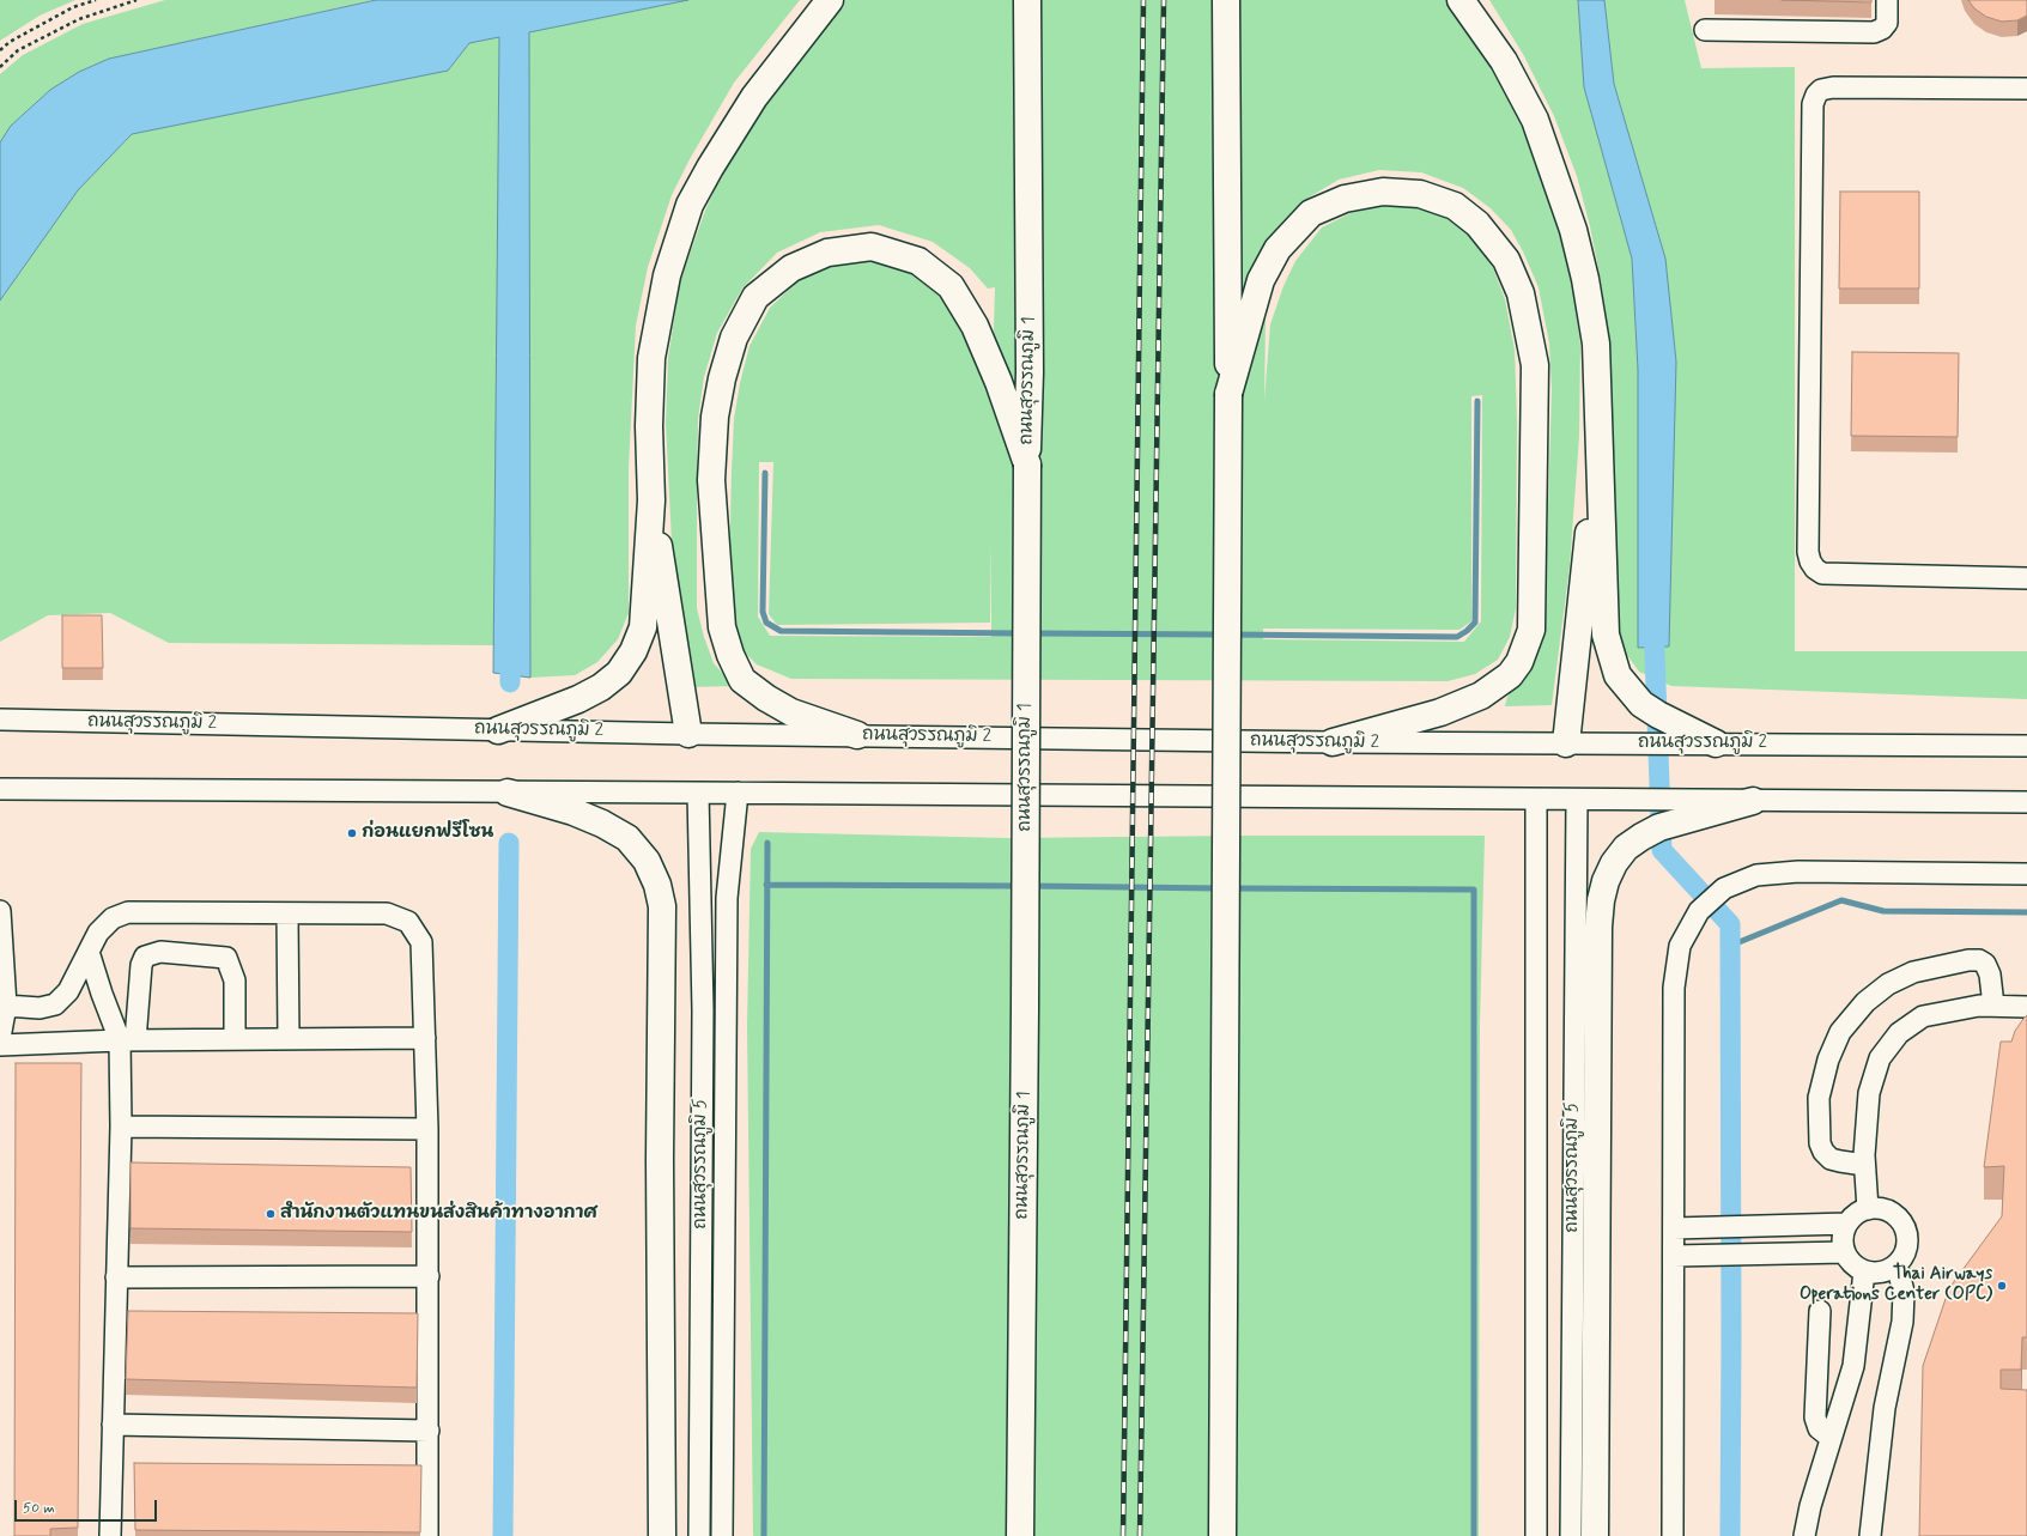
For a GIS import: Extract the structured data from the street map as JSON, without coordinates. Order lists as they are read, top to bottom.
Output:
{
  "streets": {
    "highway": ["ถนนสุวรรณภูมิ 1"],
    "street": ["ถนนสุวรรณภูมิ 2", "ถนนสุวรรณภูมิ 5"]
  },
  "places": ["ก่อนแยกฟรีโซน", "สำนักงานตัวแทนขนส่งสินค้าทางอากาศ", "Thai Airways Operations Center (OPC)"],
  "scale_bar": "50 m"
}
